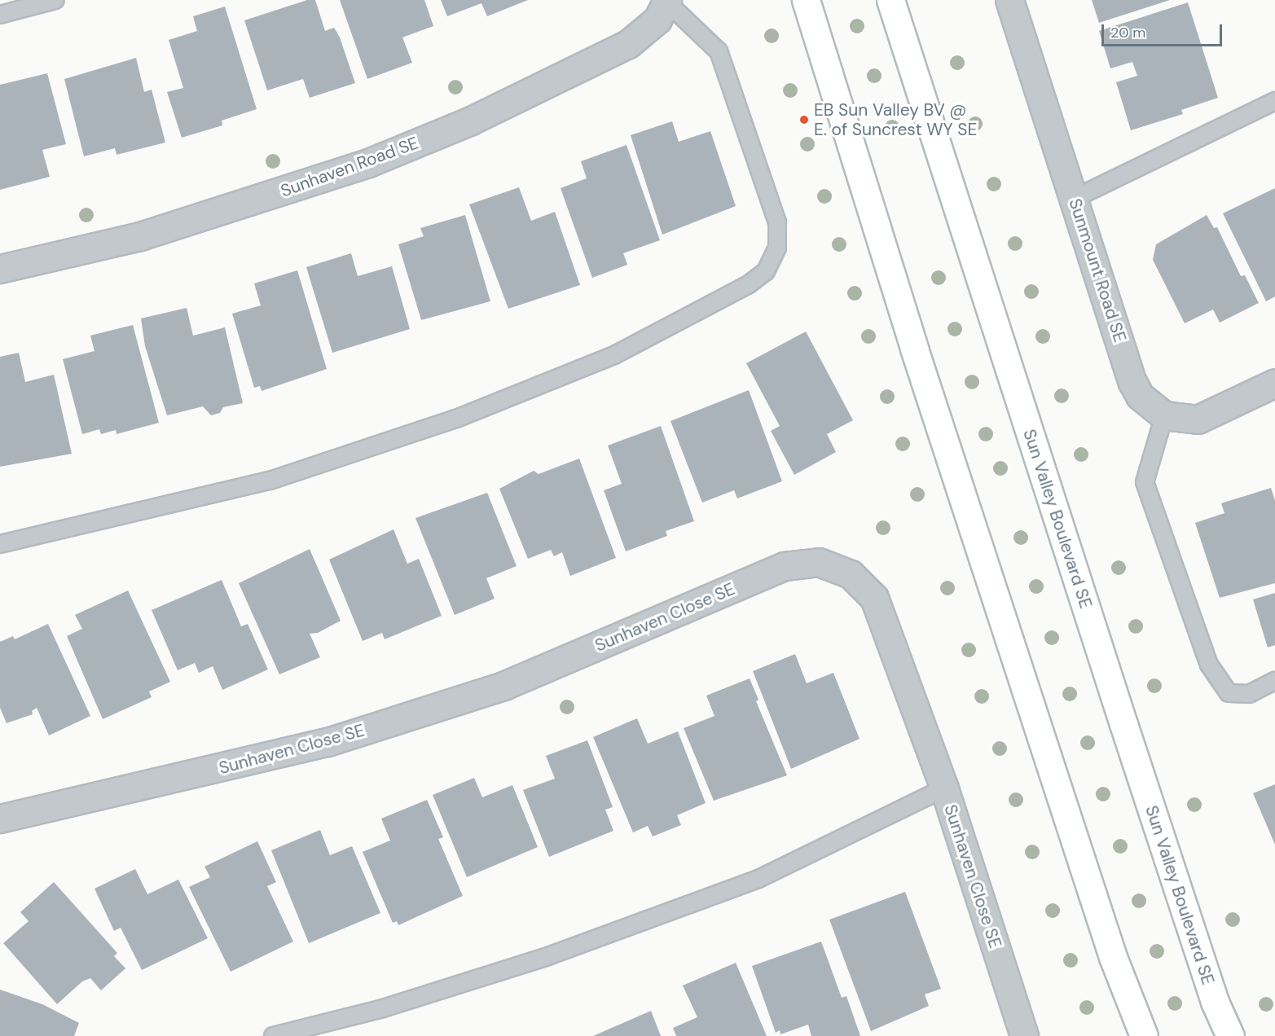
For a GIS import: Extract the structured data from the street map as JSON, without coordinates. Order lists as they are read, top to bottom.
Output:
{
  "streets": {
    "main road": ["Sun Valley Boulevard SE"],
    "street": ["Sunhaven Road SE", "Sunmount Road SE", "Sunhaven Close SE"]
  },
  "places": ["EB Sun Valley BV @ E. of Suncrest WY SE"],
  "scale_bar": "20 m"
}
